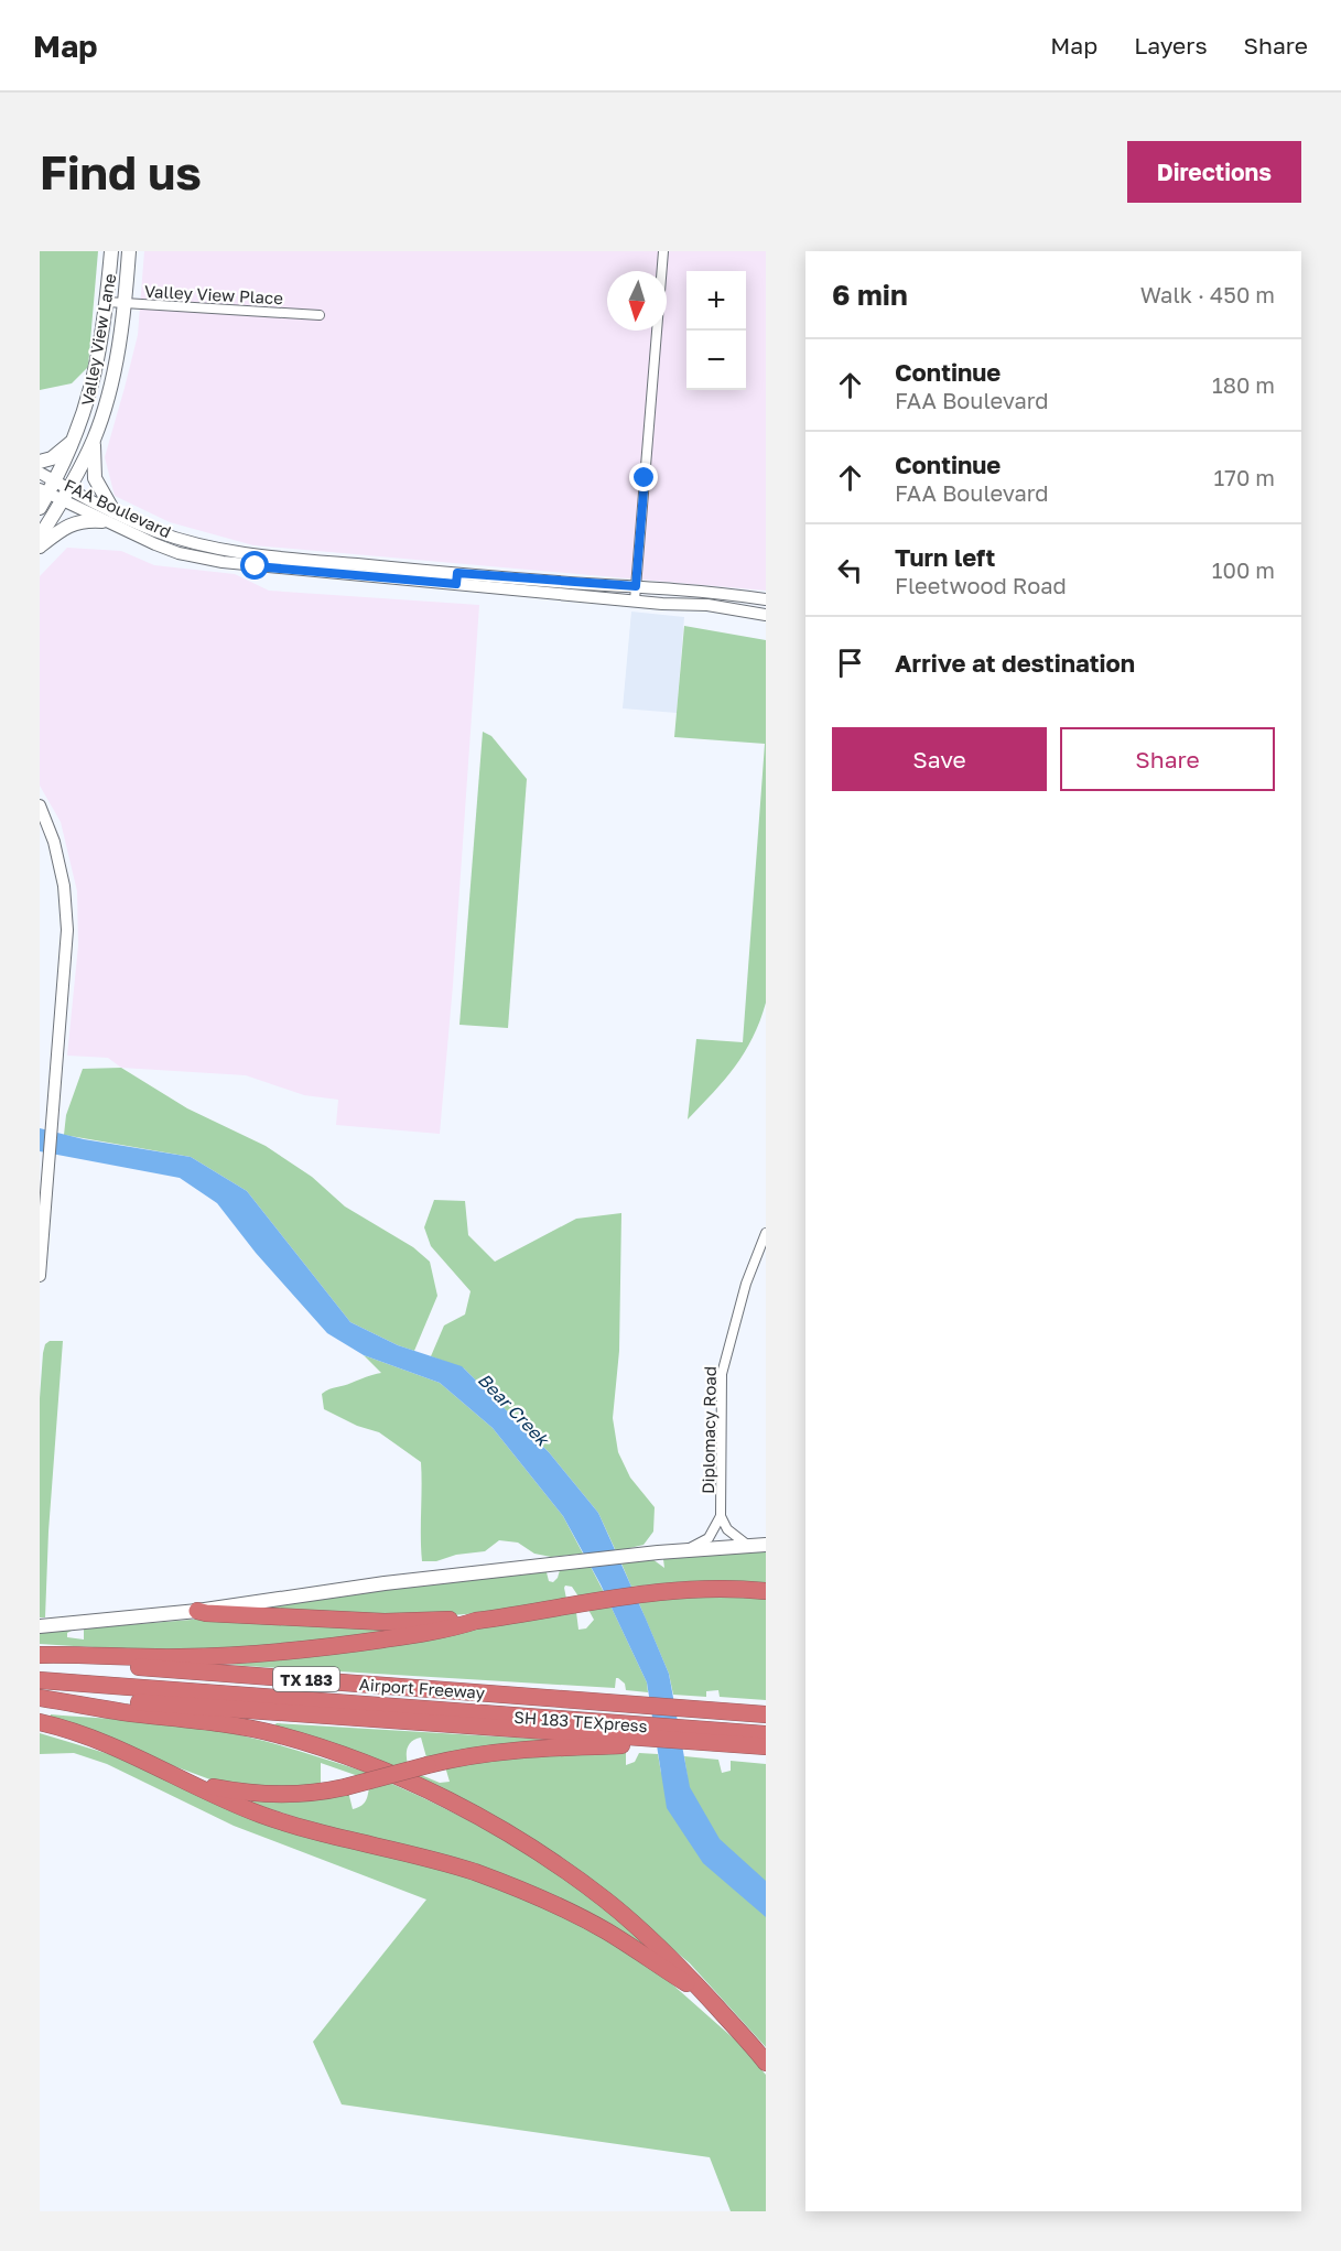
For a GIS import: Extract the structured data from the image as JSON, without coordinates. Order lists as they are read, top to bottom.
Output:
{
  "streets": {
    "highway": ["TX 183", "Airport Freeway", "SH 183 TEXpress"],
    "main road": ["Valley View Lane"],
    "street": ["Valley View Place", "FAA Boulevard", "Diplomacy Road"]
  },
  "crossings": [
    ["Valley View Place", "Valley View Lane"],
    ["Valley View Lane", "FAA Boulevard"],
    ["Airport Freeway", "SH 183 TEXpress"]
  ],
  "water": ["Bear Creek"],
  "north": "bottom",
  "page": {
    "header": "Map",
    "nav": ["Map", "Layers", "Share"],
    "buttons": [
      "Directions",
      ["Save", "Share"]
    ],
    "title": "Find us",
    "heading": ["6 min", "Walk · 450 m"],
    "map_buttons": ["+", "−"],
    "list": [
      ["Continue", "FAA Boulevard", "180 m"],
      ["Continue", "FAA Boulevard", "170 m"],
      ["Turn left", "Fleetwood Road", "100 m"],
      "Arrive at destination"
    ]
  }
}
